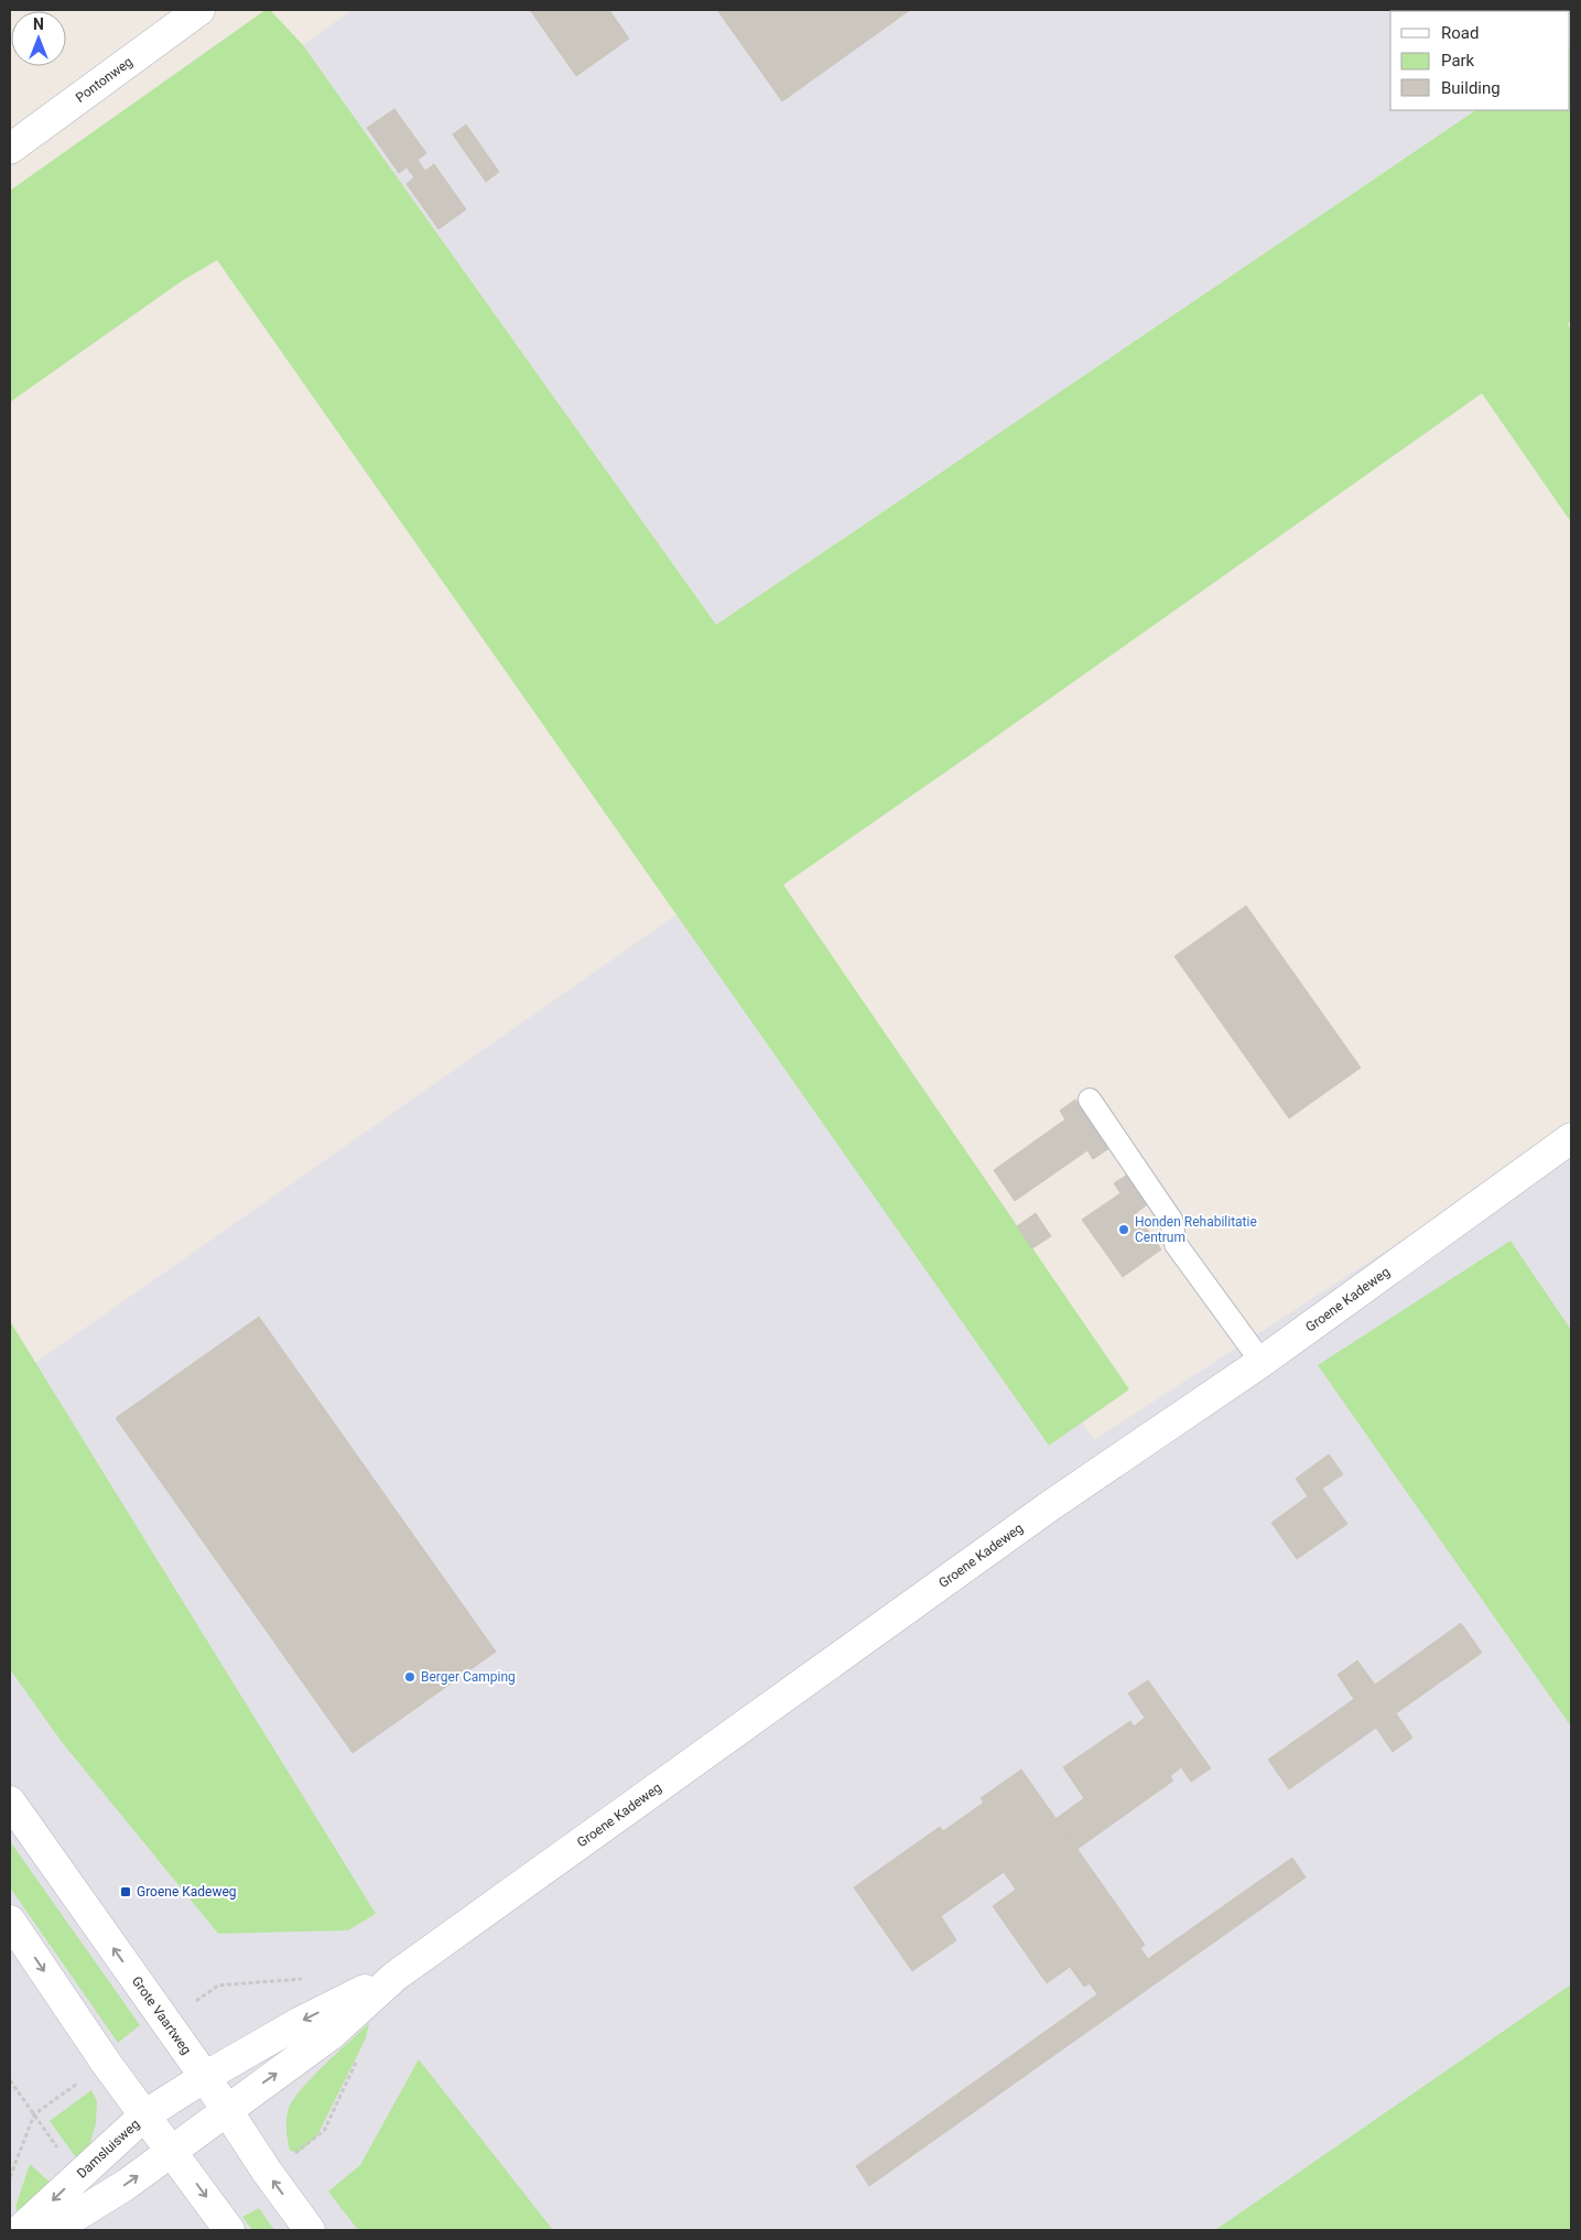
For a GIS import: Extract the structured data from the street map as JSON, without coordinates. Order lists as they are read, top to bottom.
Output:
{
  "streets": {
    "street": [
      "Pontonweg",
      "Groene Kadeweg",
      "Grote Vaartweg",
      "Damsluisweg"
    ]
  },
  "crossings": [
    ["Groene Kadeweg", "Grote Vaartweg"],
    ["Groene Kadeweg", "Damsluisweg"],
    ["Grote Vaartweg", "Damsluisweg"]
  ],
  "places": {
    "other": ["Honden Rehabilitatie Centrum", "Berger Camping"],
    "transit": ["Groene Kadeweg"]
  },
  "legend": ["Road", "Park", "Building"],
  "north": "top"
}
